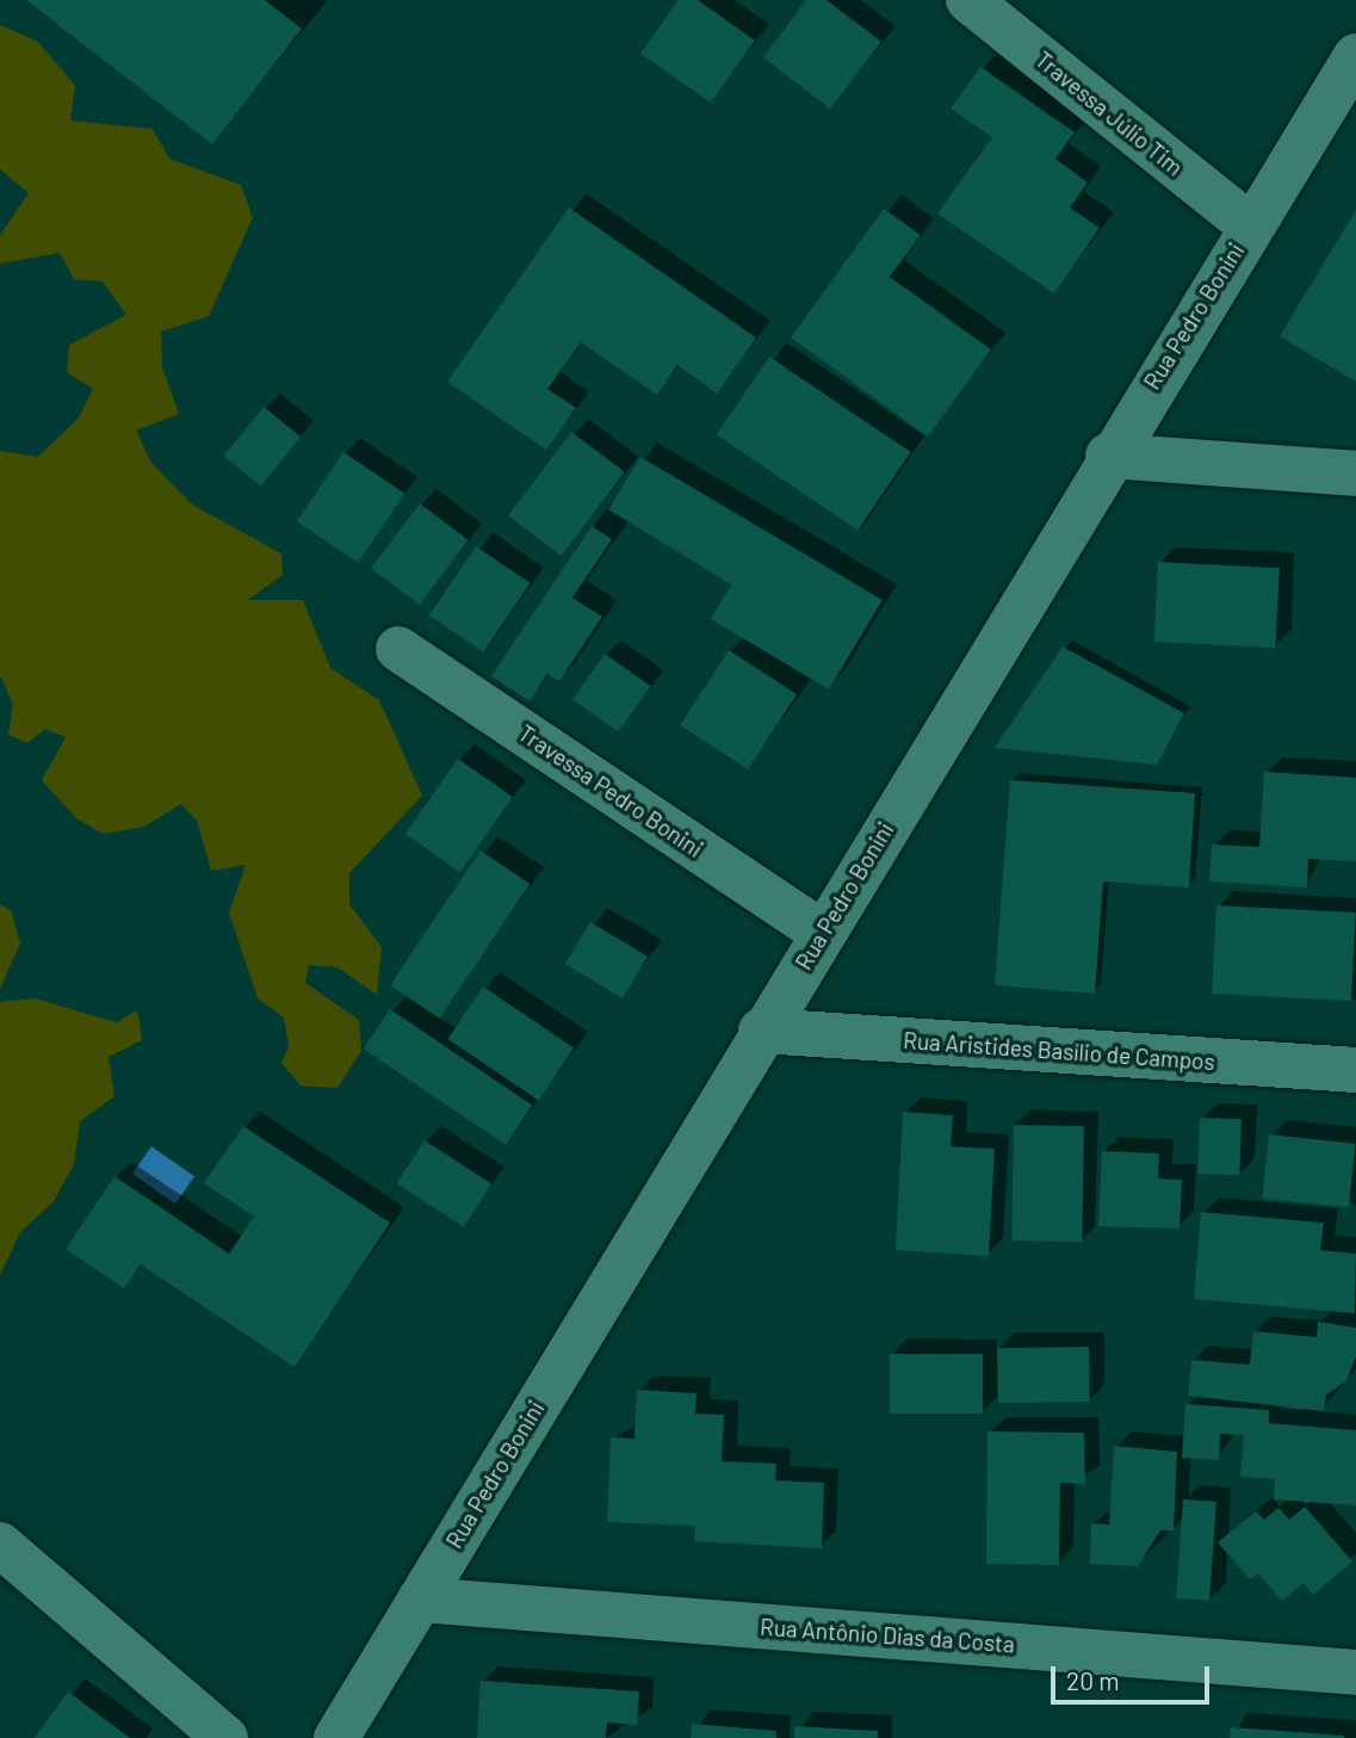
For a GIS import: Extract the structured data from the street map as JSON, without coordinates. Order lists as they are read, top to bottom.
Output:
{
  "streets": {
    "street": [
      "Travessa Júlio Tim",
      "Rua Pedro Bonini",
      "Travessa Pedro Bonini",
      "Rua Aristides Basílio de Campos",
      "Rua Antônio Dias da Costa"
    ]
  },
  "crossings": [
    ["Travessa Júlio Tim", "Rua Pedro Bonini"],
    ["Rua Pedro Bonini", "Travessa Pedro Bonini"],
    ["Rua Pedro Bonini", "Rua Aristides Basílio de Campos"],
    ["Rua Pedro Bonini", "Rua Antônio Dias da Costa"]
  ],
  "scale_bar": "20 m"
}
